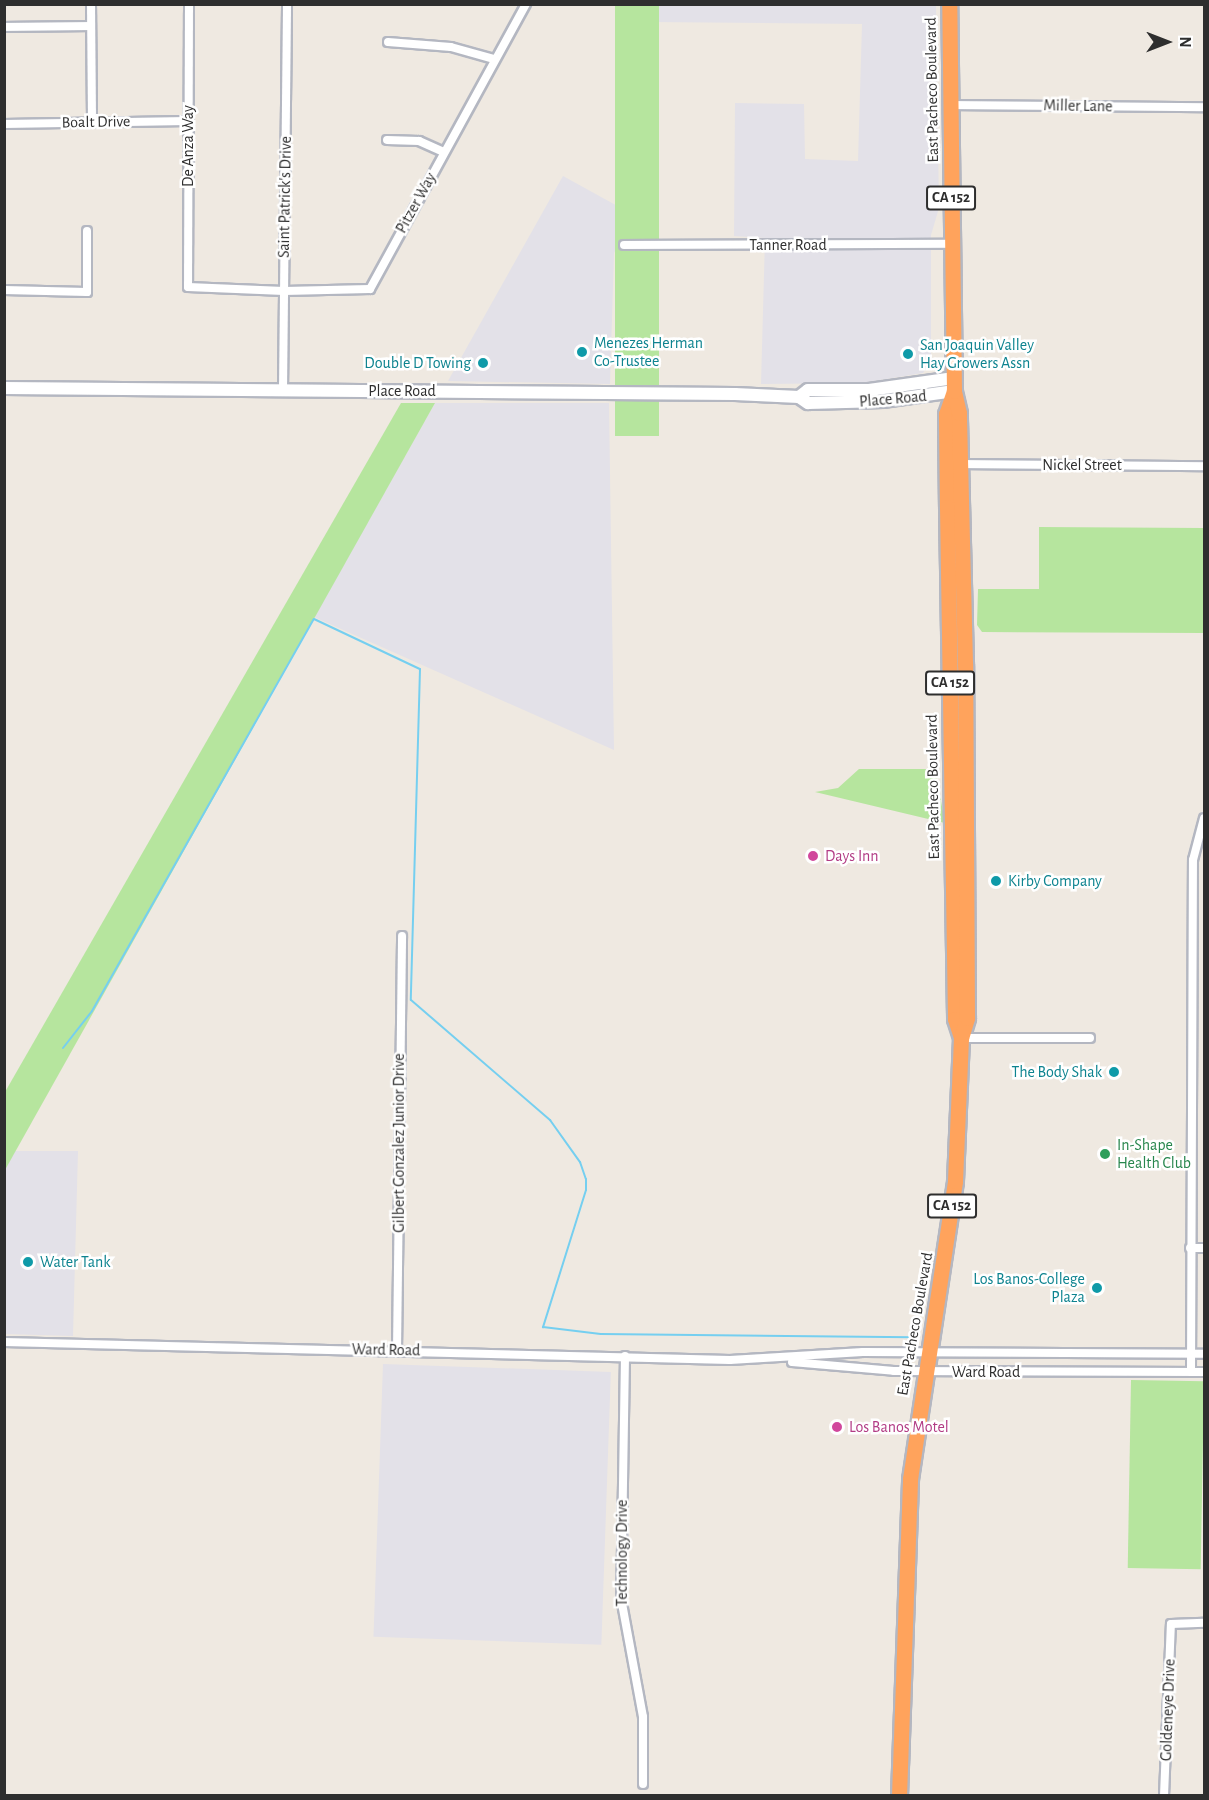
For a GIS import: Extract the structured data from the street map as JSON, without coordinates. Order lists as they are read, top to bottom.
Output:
{
  "streets": {
    "highway": ["East Pacheco Boulevard", "CA 152"],
    "street": [
      "Miller Lane",
      "Boalt Drive",
      "De Anza Way",
      "Saint Patrick's Drive",
      "Pitzer Way",
      "Tanner Road",
      "Place Road",
      "Nickel Street",
      "Gilbert Gonzalez Junior Drive",
      "Ward Road",
      "Technology Drive",
      "Goldeneye Drive"
    ]
  },
  "crossings": [
    ["East Pacheco Boulevard", "Miller Lane"],
    ["East Pacheco Boulevard", "Tanner Road"],
    ["East Pacheco Boulevard", "Place Road"],
    ["East Pacheco Boulevard", "Nickel Street"],
    ["East Pacheco Boulevard", "Ward Road"],
    ["Boalt Drive", "De Anza Way"],
    ["De Anza Way", "Pitzer Way"],
    ["Saint Patrick's Drive", "Pitzer Way"],
    ["Saint Patrick's Drive", "Place Road"],
    ["Gilbert Gonzalez Junior Drive", "Ward Road"],
    ["Ward Road", "Technology Drive"]
  ],
  "places": [
    "Menezes Herman Co-Trustee",
    "San Joaquin Valley Hay Growers Assn",
    "Double D Towing",
    "Days Inn",
    "Kirby Company",
    "The Body Shak",
    "In-Shape Health Club",
    "Water Tank",
    "Los Banos-College Plaza",
    "Los Banos Motel"
  ],
  "north": "right"
}
